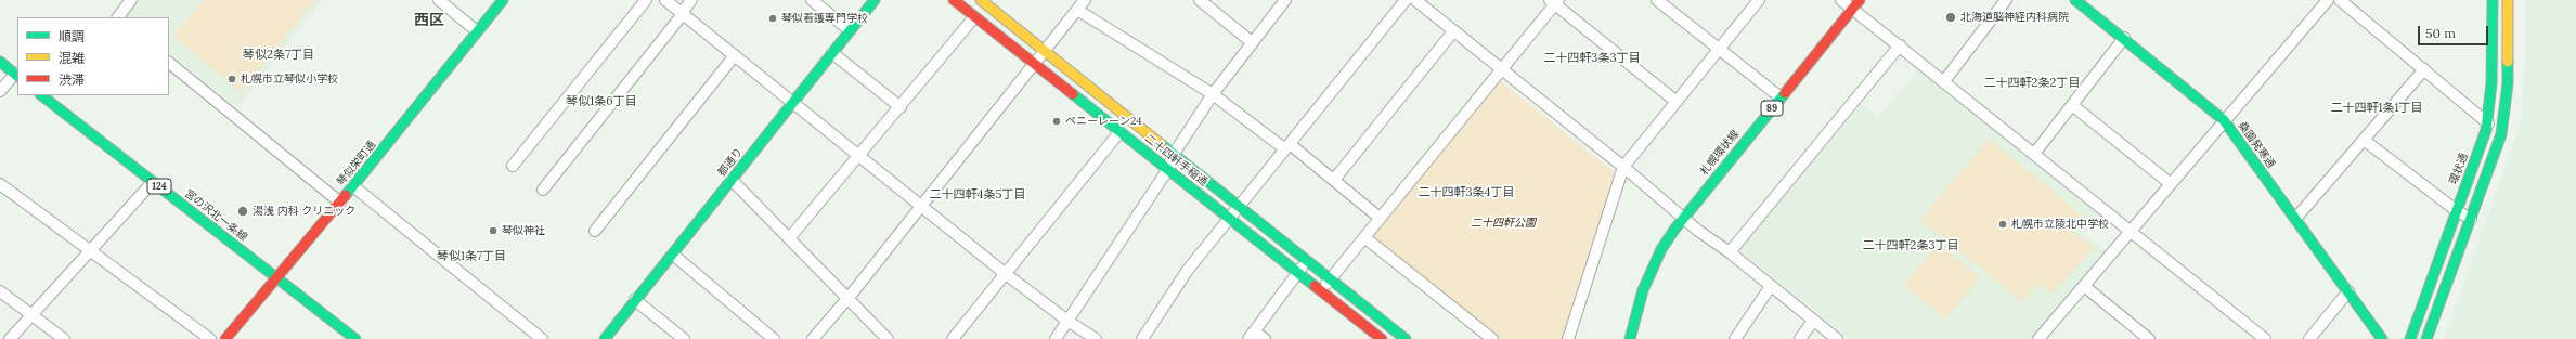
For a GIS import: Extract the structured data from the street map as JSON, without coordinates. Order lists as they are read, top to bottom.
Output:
{
  "streets": {
    "street": [
      "89",
      "桑園発寒通",
      "札幌環状線",
      "二十四軒手稲通",
      "都通り",
      "琴似栄町通",
      "環状通",
      "124",
      "宮の沢北一条線"
    ]
  },
  "crossings": [
    ["琴似栄町通", "宮の沢北一条線"]
  ],
  "districts": [
    "西区",
    "琴似2条7丁目",
    "二十四軒3条3丁目",
    "二十四軒2条2丁目",
    "琴似1条6丁目",
    "二十四軒1条1丁目",
    "二十四軒3条4丁目",
    "二十四軒4条5丁目",
    "二十四軒2条3丁目",
    "琴似1条7丁目"
  ],
  "parks": ["二十四軒公園"],
  "places": [
    "北海道脳神経内科病院",
    "琴似看護専門学校",
    "札幌市立琴似小学校",
    "ペニーレーン24",
    "湯浅 内科 クリニック",
    "札幌市立陵北中学校",
    "琴似神社"
  ],
  "legend": ["順調", "混雑", "渋滞"],
  "scale_bar": "50 m"
}
